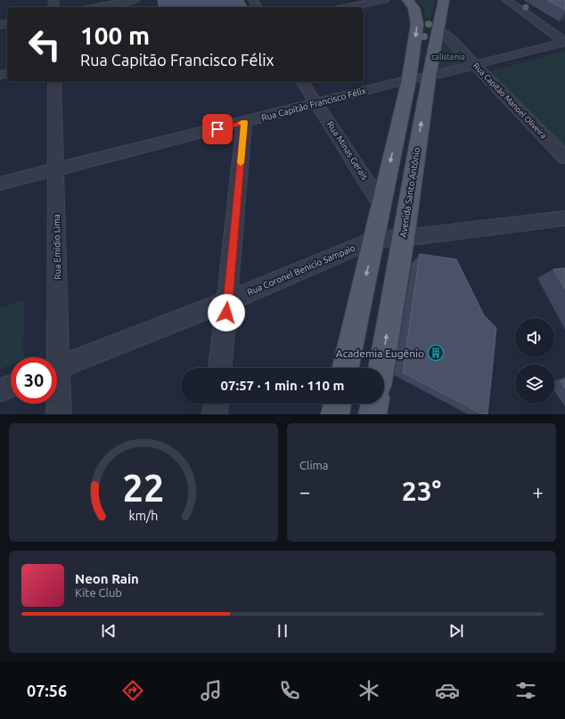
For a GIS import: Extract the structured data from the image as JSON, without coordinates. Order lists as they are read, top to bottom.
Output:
{
  "streets": {
    "main road": ["Avenida Santo Antônio"],
    "street": [
      "Rua Capitão Manoel Oliveira",
      "Rua Capitão Francisco Félix",
      "Rua Minas Gerais",
      "Rua Emídio Lima",
      "Rua Coronel Benicío Sampaio"
    ]
  },
  "crossings": [
    ["Rua Capitão Manoel Oliveira", "Rua Capitão Francisco Félix"],
    ["Rua Capitão Manoel Oliveira", "Avenida Santo Antônio"],
    ["Rua Capitão Francisco Félix", "Rua Minas Gerais"],
    ["Rua Capitão Francisco Félix", "Avenida Santo Antônio"],
    ["Rua Capitão Francisco Félix", "Rua Emídio Lima"],
    ["Avenida Santo Antônio", "Rua Coronel Benicío Sampaio"]
  ],
  "parks": ["calistenia"],
  "places": {
    "building": ["Academia Eugênio"]
  },
  "page": {
    "turn": ["100 m", "Rua Capitão Francisco Félix"],
    "limit": "30",
    "trip": "07:57 · 1 min · 110 m",
    "tile": "Clima",
    "heat": ["−", "23°", "+"],
    "song": ["Neon Rain", "Kite Club"],
    "tabs": "07:56",
    "gauge": ["22", "km/h"]
  }
}
